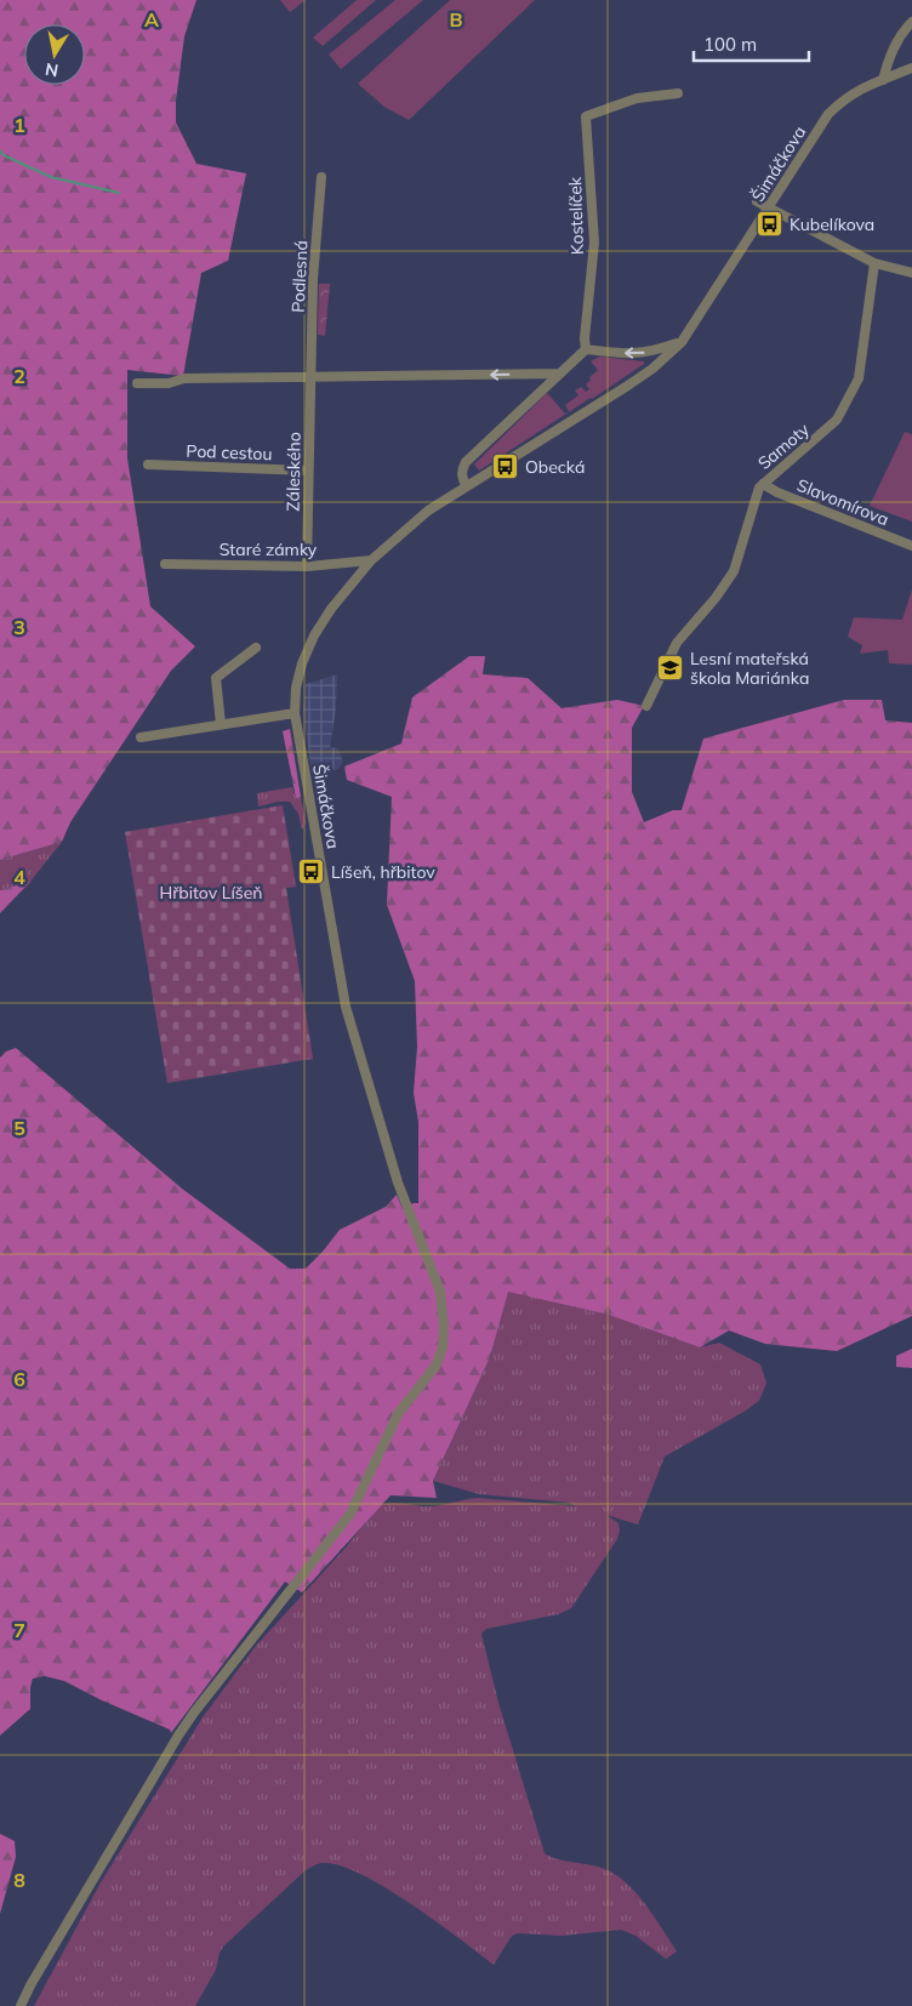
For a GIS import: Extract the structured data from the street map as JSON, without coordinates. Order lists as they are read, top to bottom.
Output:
{
  "streets": {
    "street": [
      "Šimáčkova",
      "Kostelíček",
      "Podlesná",
      "Samoty",
      "Pod cestou",
      "Záleského",
      "Slavomírova",
      "Staré zámky"
    ]
  },
  "crossings": [
    ["Šimáčkova", "Staré zámky"],
    ["Podlesná", "Záleského"],
    ["Samoty", "Slavomírova"],
    ["Pod cestou", "Záleského"],
    ["Záleského", "Staré zámky"]
  ],
  "parks": ["Hřbitov Líšeň"],
  "places": {
    "bus stop": ["Kubelíkova", "Obecká", "Líšeň, hřbitov"],
    "school or university": ["Lesní mateřská škola Mariánka"]
  },
  "scale_bar": "100 m",
  "north": "bottom",
  "grid": {
    "columns": ["A", "B"],
    "rows": [
      "1",
      "2",
      "3",
      "4",
      "5",
      "6",
      "7",
      "8"
    ]
  }
}
